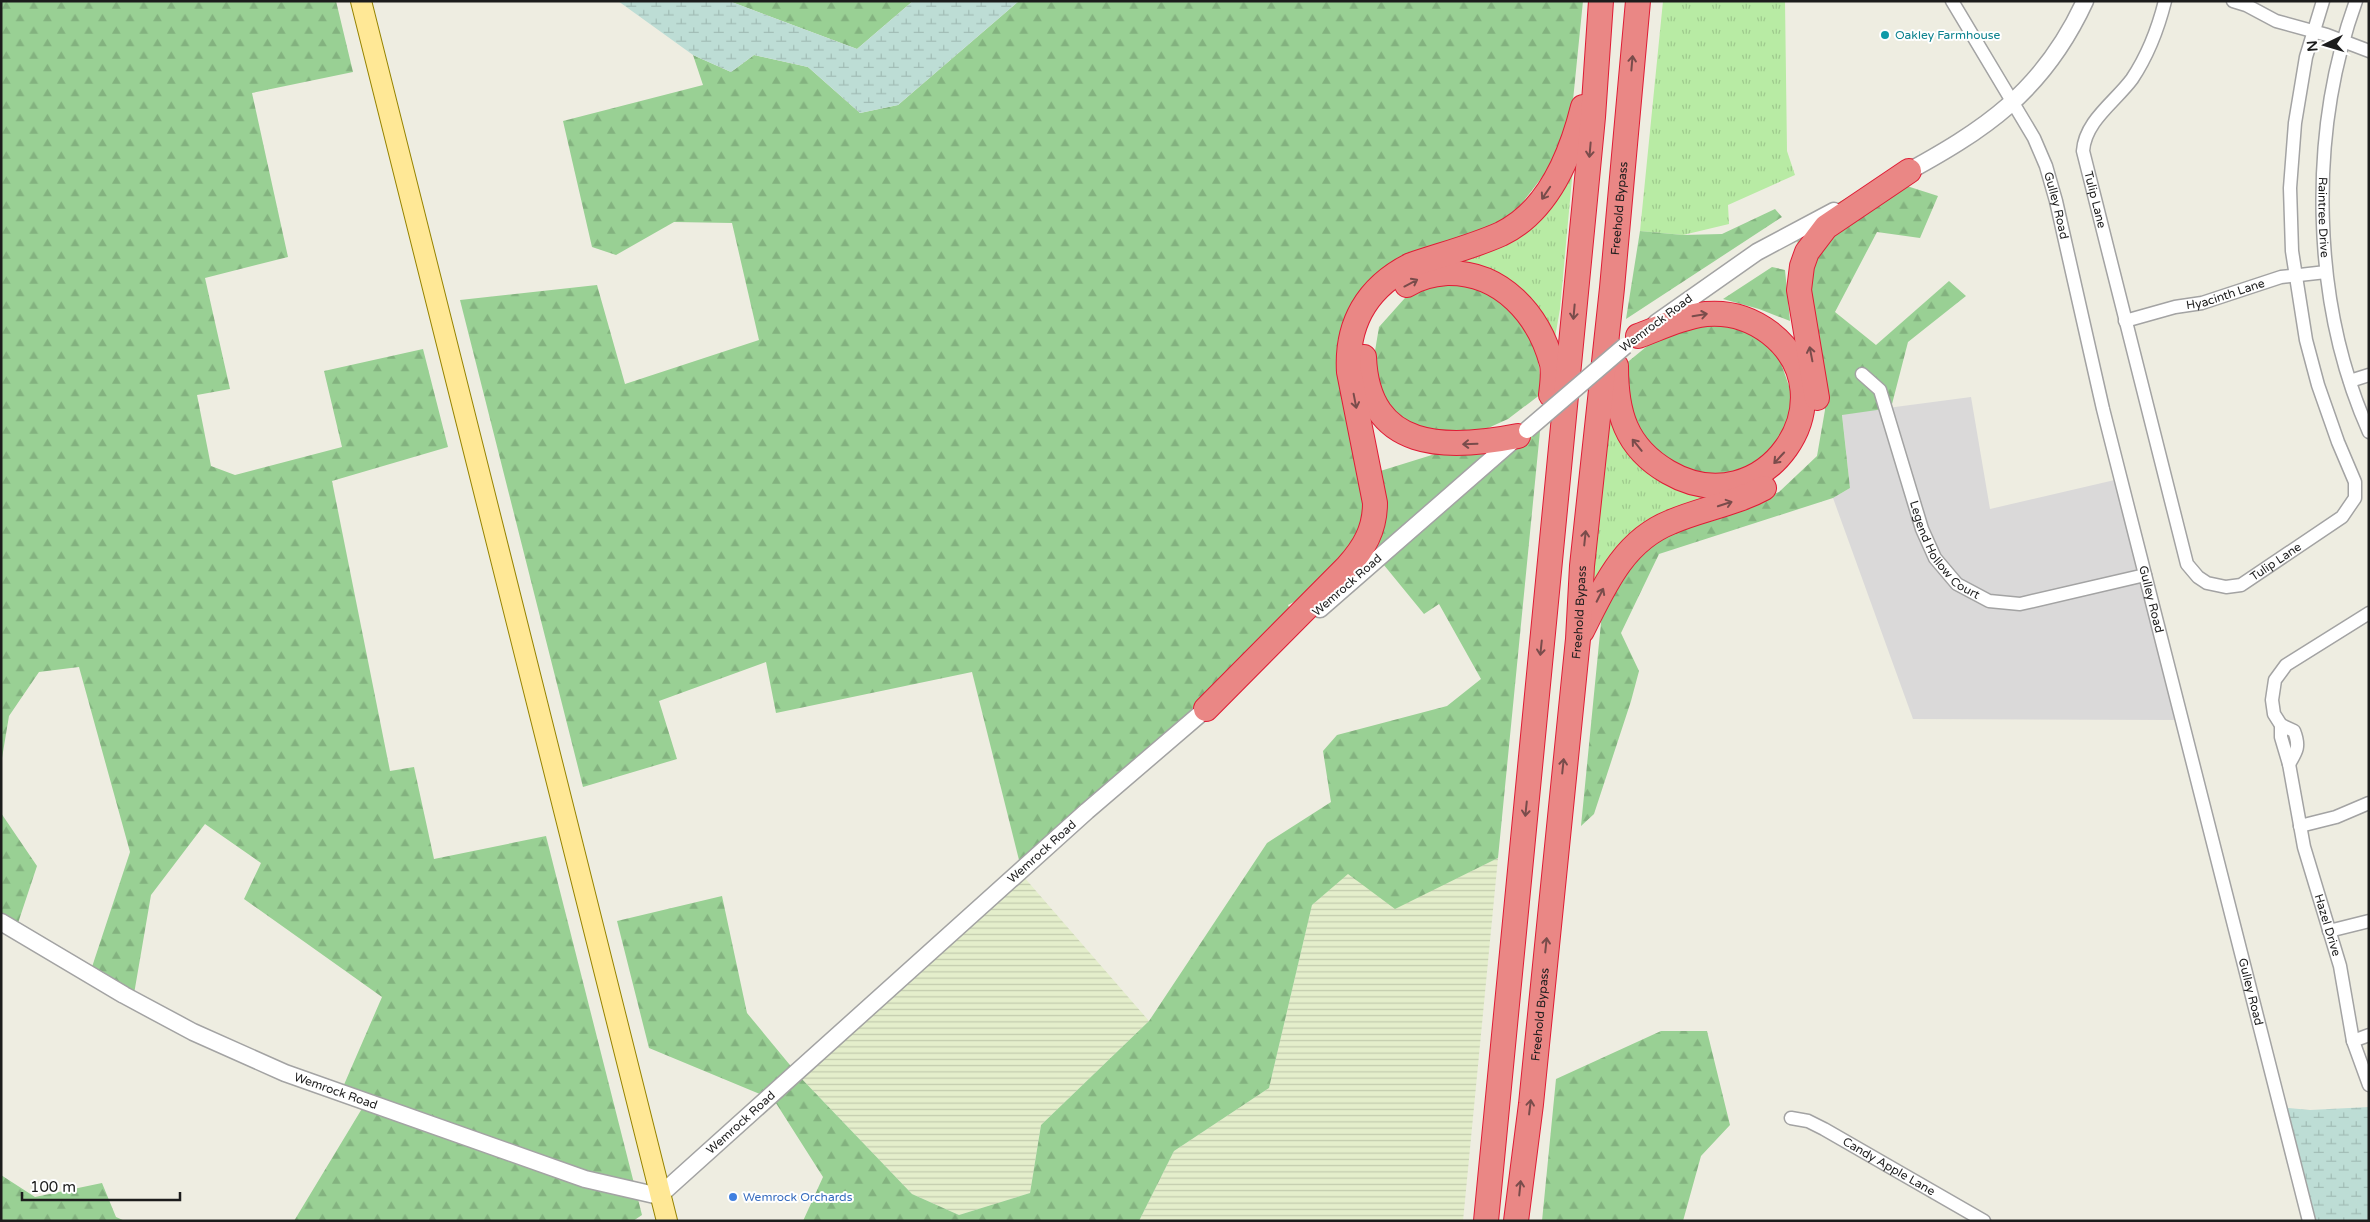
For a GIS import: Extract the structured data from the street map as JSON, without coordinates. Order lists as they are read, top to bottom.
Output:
{
  "streets": {
    "highway": ["Freehold Bypass"],
    "street": [
      "Tulip Lane",
      "Gulley Road",
      "Raintree Drive",
      "Hyacinth Lane",
      "Wemrock Road",
      "Legend Hollow Court",
      "Hazel Drive",
      "Candy Apple Lane"
    ]
  },
  "crossings": [
    ["Tulip Lane", "Hyacinth Lane"],
    ["Gulley Road", "Wemrock Road"],
    ["Gulley Road", "Legend Hollow Court"],
    ["Raintree Drive", "Hyacinth Lane"]
  ],
  "places": ["Oakley Farmhouse", "Wemrock Orchards"],
  "scale_bar": "100 m",
  "north": "left"
}
